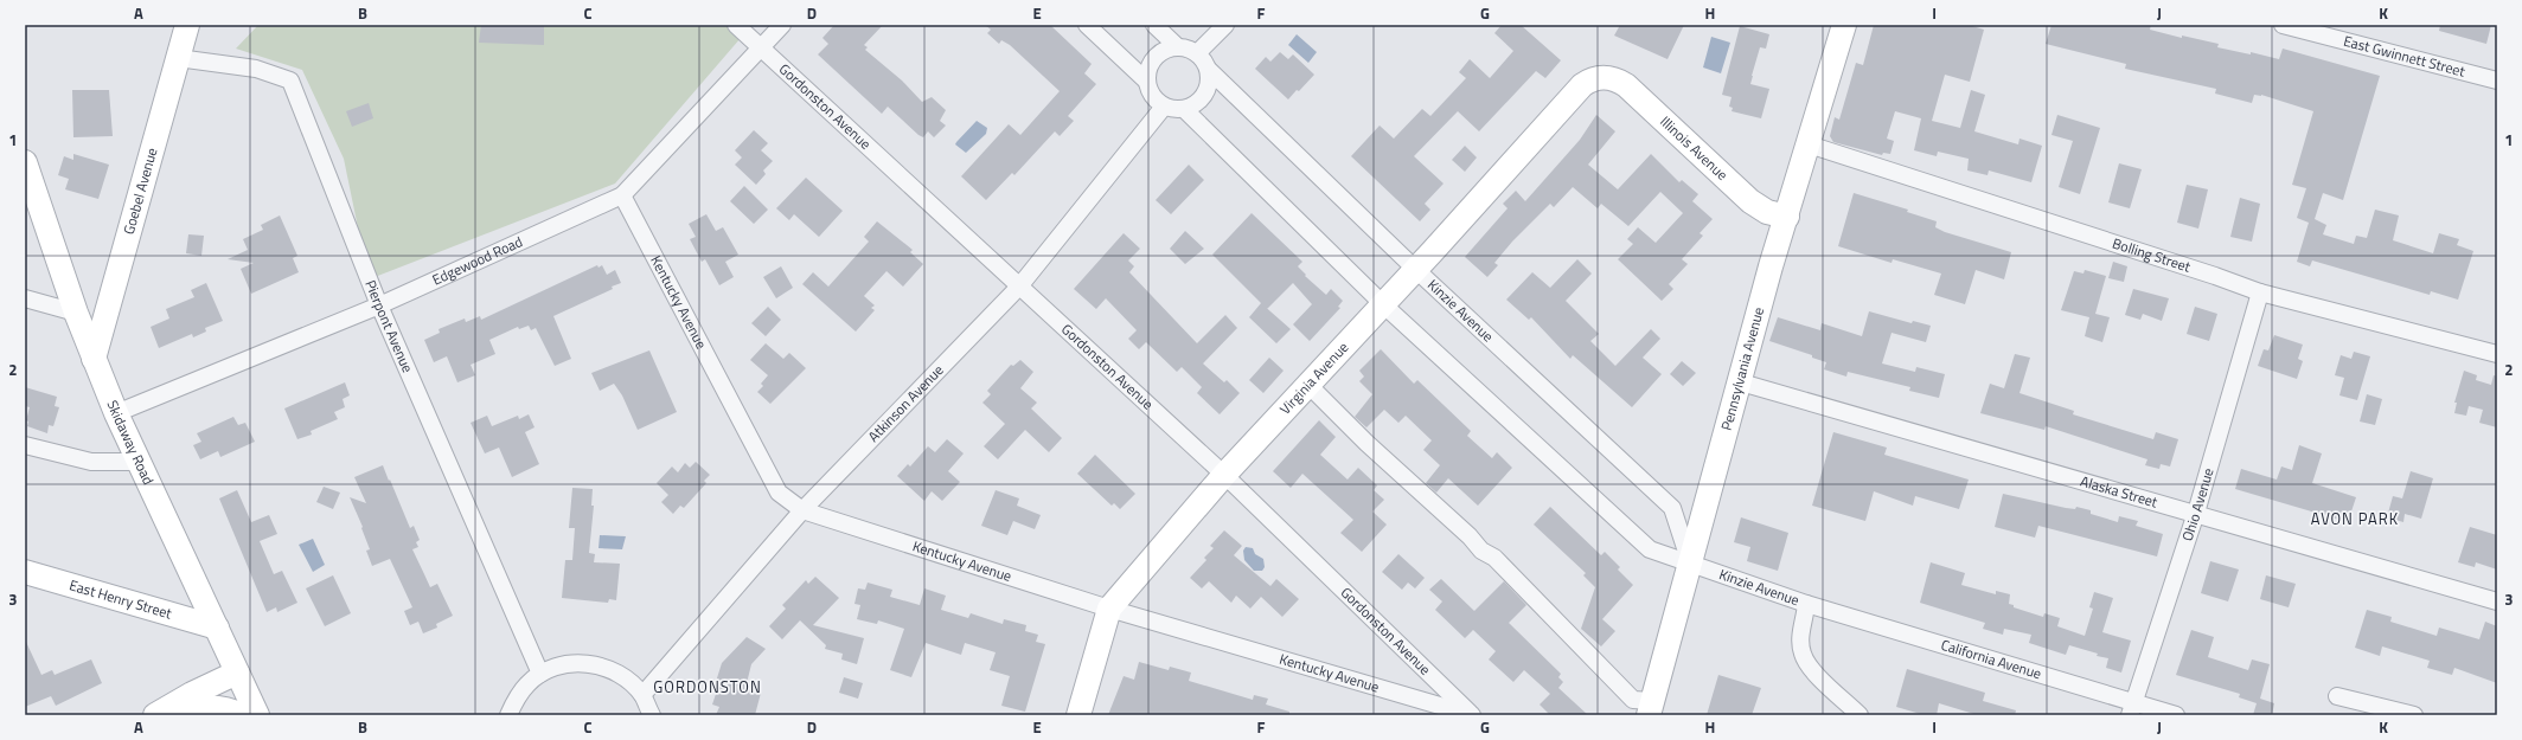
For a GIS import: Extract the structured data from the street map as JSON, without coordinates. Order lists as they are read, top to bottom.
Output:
{
  "streets": {
    "main road": [
      "Illinois Avenue",
      "Goebel Avenue",
      "Pennsylvania Avenue",
      "Virginia Avenue",
      "Skidaway Road",
      "East Henry Street"
    ],
    "street": [
      "East Gwinnett Street",
      "Gordonston Avenue",
      "Bolling Street",
      "Edgewood Road",
      "Kentucky Avenue",
      "Kinzie Avenue",
      "Pierpont Avenue",
      "Atkinson Avenue",
      "Alaska Street",
      "Ohio Avenue",
      "California Avenue"
    ]
  },
  "crossings": [
    ["Gordonston Avenue", "Edgewood Road"],
    ["Gordonston Avenue", "Kentucky Avenue"],
    ["Gordonston Avenue", "Virginia Avenue"],
    ["Gordonston Avenue", "Atkinson Avenue"],
    ["Illinois Avenue", "Pennsylvania Avenue"],
    ["Illinois Avenue", "Virginia Avenue"],
    ["Goebel Avenue", "Pierpont Avenue"],
    ["Goebel Avenue", "Skidaway Road"],
    ["Bolling Street", "Pennsylvania Avenue"],
    ["Bolling Street", "Ohio Avenue"],
    ["Edgewood Road", "Kentucky Avenue"],
    ["Edgewood Road", "Pierpont Avenue"],
    ["Edgewood Road", "Skidaway Road"],
    ["Kentucky Avenue", "Virginia Avenue"],
    ["Kentucky Avenue", "Atkinson Avenue"],
    ["Kinzie Avenue", "Pennsylvania Avenue"],
    ["Kinzie Avenue", "Virginia Avenue"],
    ["Kinzie Avenue", "Atkinson Avenue"],
    ["Kinzie Avenue", "California Avenue"],
    ["Pennsylvania Avenue", "Alaska Street"],
    ["Skidaway Road", "East Henry Street"],
    ["Alaska Street", "Ohio Avenue"],
    ["Ohio Avenue", "California Avenue"]
  ],
  "districts": ["AVON PARK", "GORDONSTON"],
  "grid": {
    "columns": [
      "A",
      "B",
      "C",
      "D",
      "E",
      "F",
      "G",
      "H",
      "I",
      "J",
      "K"
    ],
    "rows": ["1", "2", "3"]
  }
}
